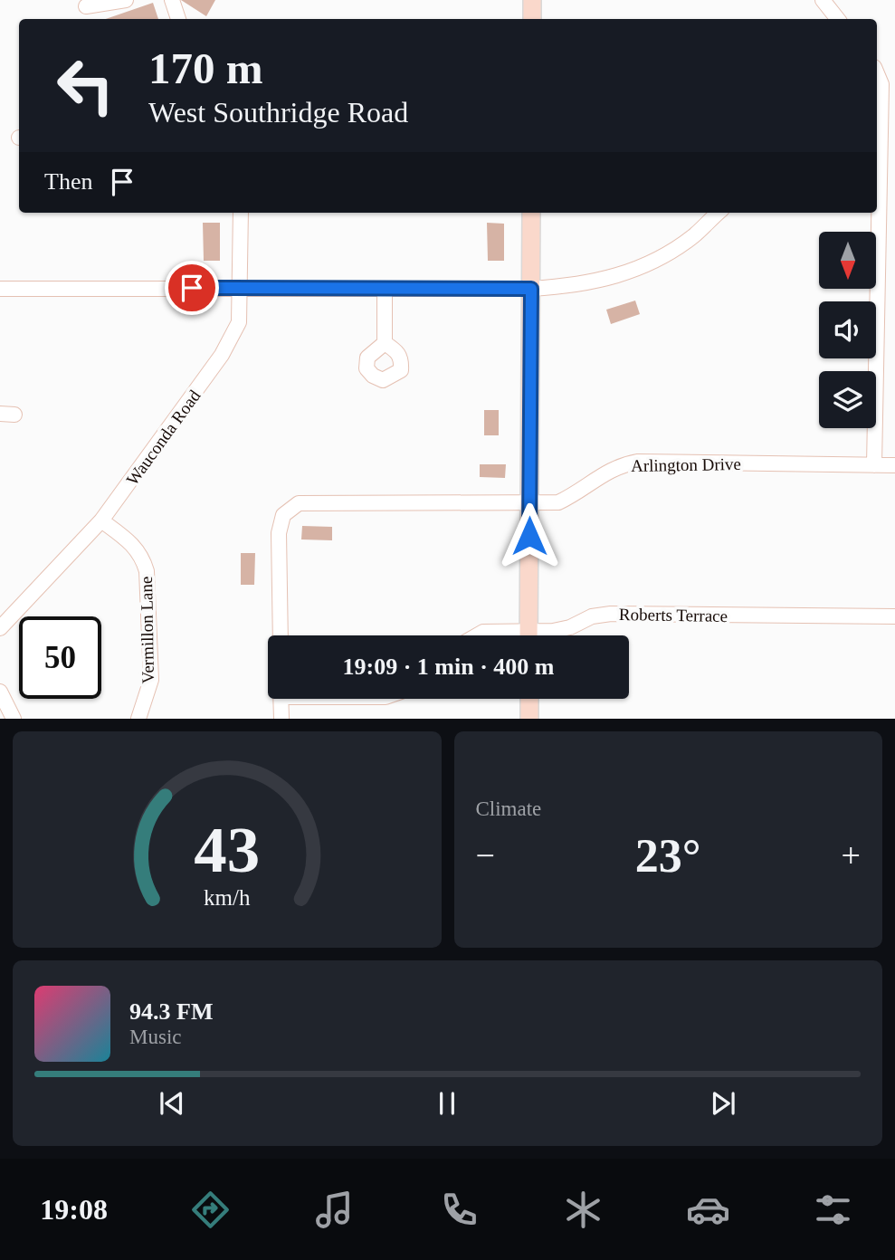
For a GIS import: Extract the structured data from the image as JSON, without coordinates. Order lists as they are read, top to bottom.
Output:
{
  "streets": {
    "street": [
      "Wauconda Road",
      "Arlington Drive",
      "Roberts Terrace",
      "Vermillon Lane"
    ]
  },
  "crossings": [
    ["Wauconda Road", "Vermillon Lane"]
  ],
  "north": "bottom",
  "page": {
    "turn": ["170 m", "West Southridge Road"],
    "then": "Then",
    "limit": "50",
    "trip": "19:09 · 1 min · 400 m",
    "tile": "Climate",
    "heat": ["−", "23°", "+"],
    "song": ["94.3 FM", "Music"],
    "tabs": "19:08",
    "gauge": ["43", "km/h"]
  }
}
